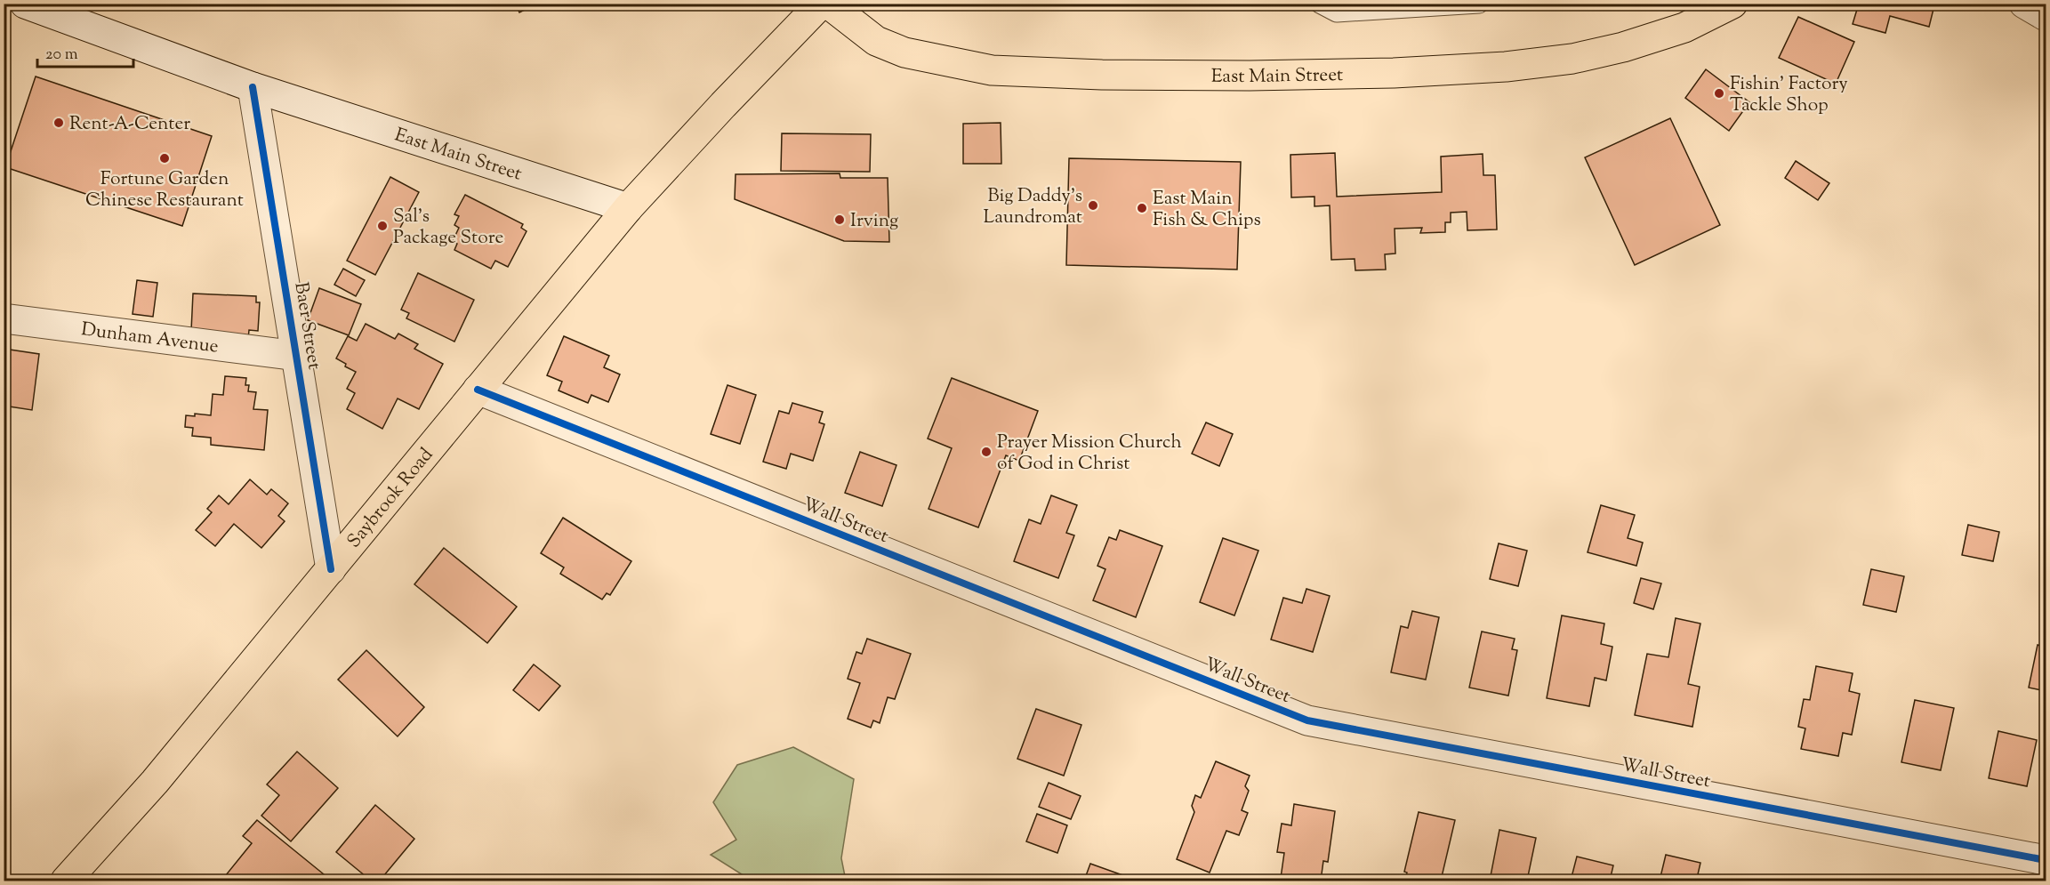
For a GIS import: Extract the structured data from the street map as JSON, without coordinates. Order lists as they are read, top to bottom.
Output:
{
  "streets": {
    "main road": ["East Main Street", "Saybrook Road"],
    "street": ["Baer Street", "Dunham Avenue", "Wall Street"]
  },
  "crossings": [
    ["East Main Street", "Baer Street"],
    ["East Main Street", "Saybrook Road"],
    ["Baer Street", "Dunham Avenue"],
    ["Baer Street", "Saybrook Road"],
    ["Saybrook Road", "Wall Street"]
  ],
  "places": [
    "Fishin’ Factory Tackle Shop",
    "Rent-A-Center",
    "Fortune Garden Chinese Restaurant",
    "Big Daddy's Laundromat",
    "East Main Fish & Chips",
    "Irving",
    "Sal’s Package Store",
    "Prayer Mission Church of God in Christ"
  ],
  "scale_bar": "20 m"
}
